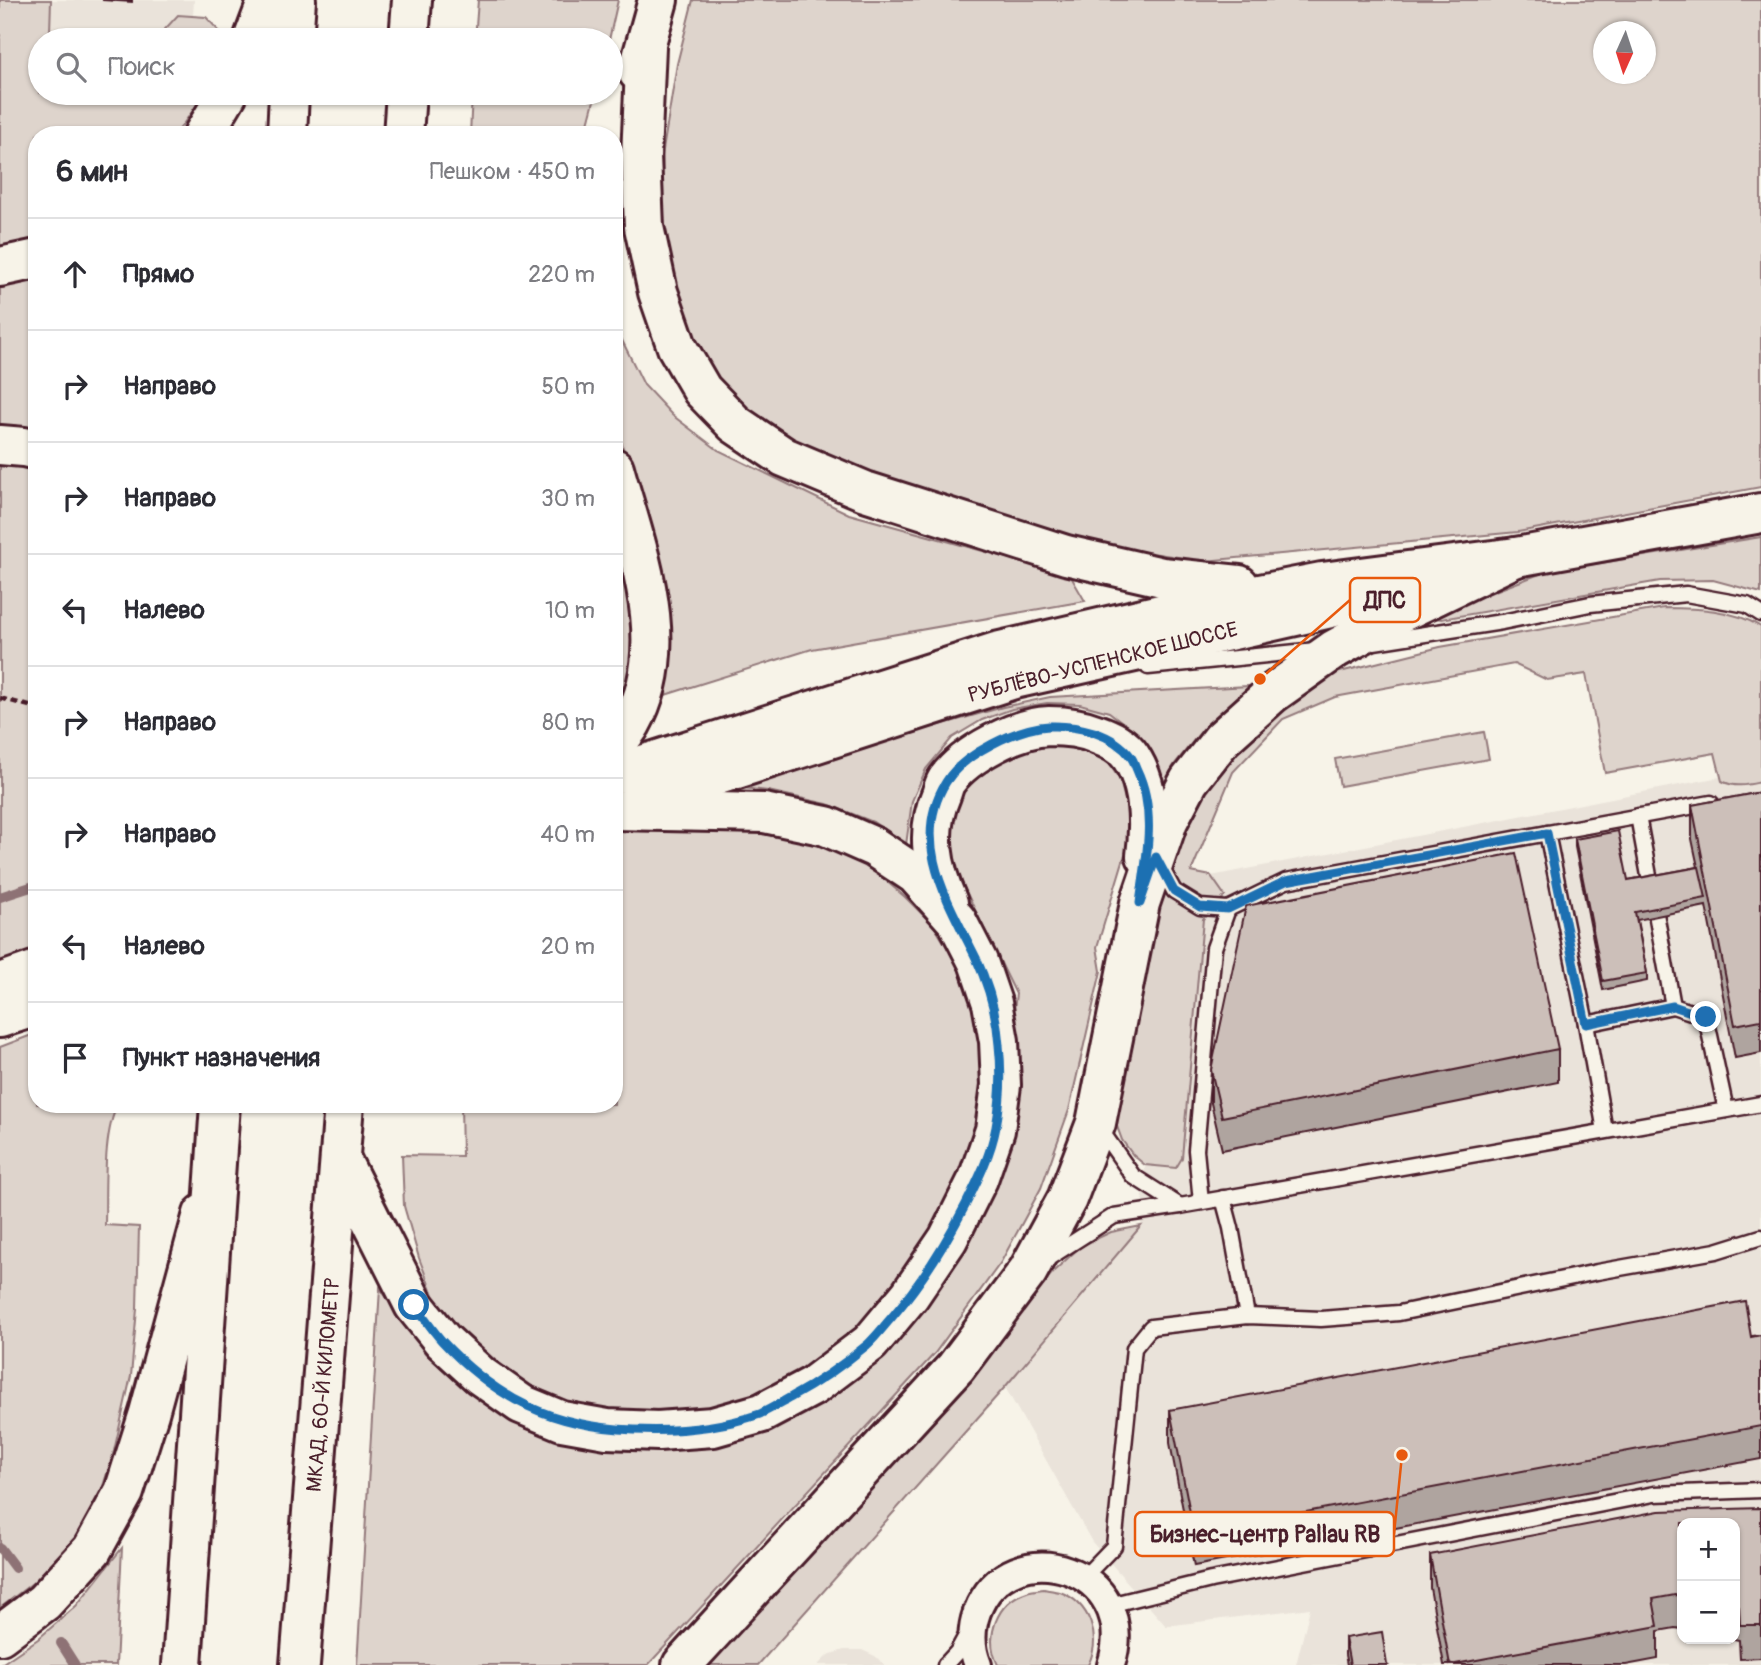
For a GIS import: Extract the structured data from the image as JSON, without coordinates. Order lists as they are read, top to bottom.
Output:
{
  "streets": {
    "main road": ["РУБЛЁВО-УСПЕНСКОЕ ШОССЕ", "МКАД, 60-Й КИЛОМЕТР"]
  },
  "places": ["ДПС", "Бизнес-центр Pallau RB"],
  "north": "bottom",
  "page": {
    "search": "Поиск",
    "heading": ["6 мин", "Пешком · 450 m"],
    "list": [
      ["Прямо", "220 m"],
      ["Направо", "50 m"],
      ["Направо", "30 m"],
      ["Налево", "10 m"],
      ["Направо", "80 m"],
      ["Направо", "40 m"],
      ["Налево", "20 m"],
      "Пункт назначения"
    ],
    "map_buttons": ["+", "−"]
  }
}
